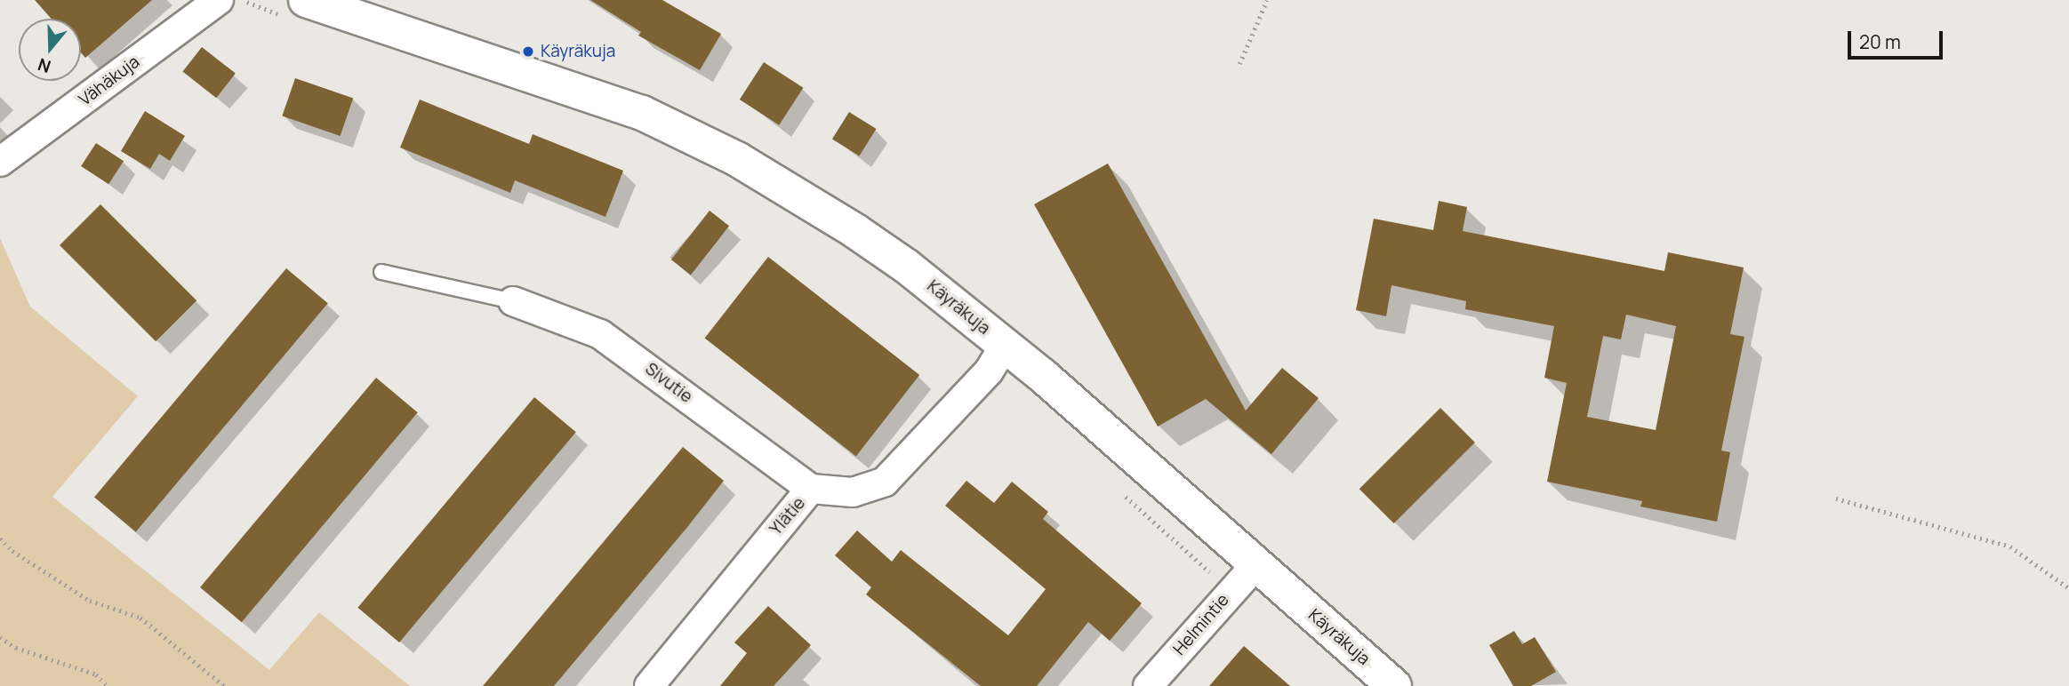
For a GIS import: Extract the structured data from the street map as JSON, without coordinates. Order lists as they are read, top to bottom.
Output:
{
  "streets": {
    "street": [
      "Vähäkuja",
      "Käyräkuja",
      "Sivutie",
      "Ylätie",
      "Helmintie"
    ]
  },
  "crossings": [
    ["Käyräkuja", "Ylätie"],
    ["Käyräkuja", "Helmintie"],
    ["Sivutie", "Ylätie"]
  ],
  "places": ["Käyräkuja"],
  "scale_bar": "20 m",
  "north": "bottom"
}
